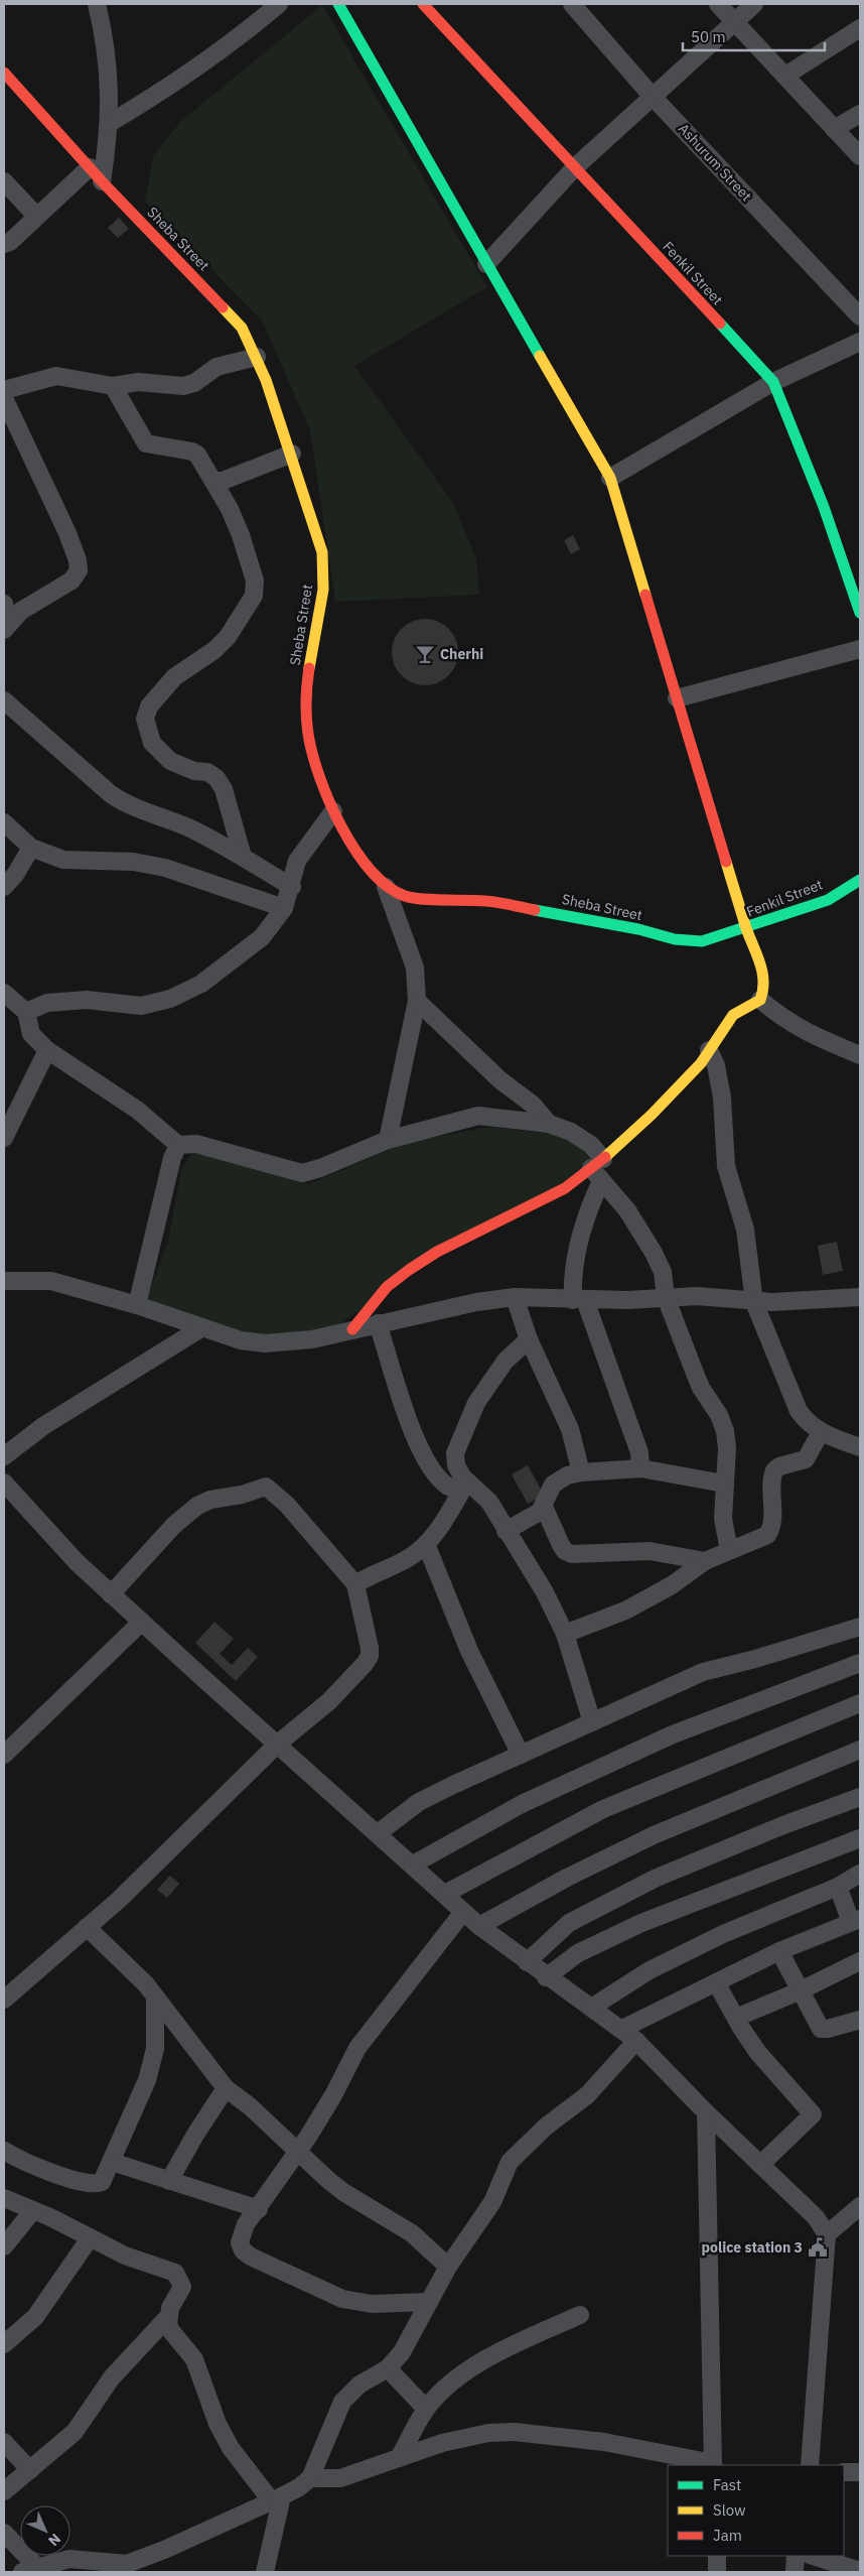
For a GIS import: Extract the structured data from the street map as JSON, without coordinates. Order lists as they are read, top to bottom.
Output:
{
  "streets": {
    "street": ["Ashurum Street", "Sheba Street", "Fenkil Street"]
  },
  "crossings": [
    ["Sheba Street", "Fenkil Street"]
  ],
  "places": {
    "bar": ["Cherhi"],
    "public building": ["police station 3"]
  },
  "legend": ["Fast", "Slow", "Jam"],
  "scale_bar": "50 m",
  "north": "bottom right"
}
